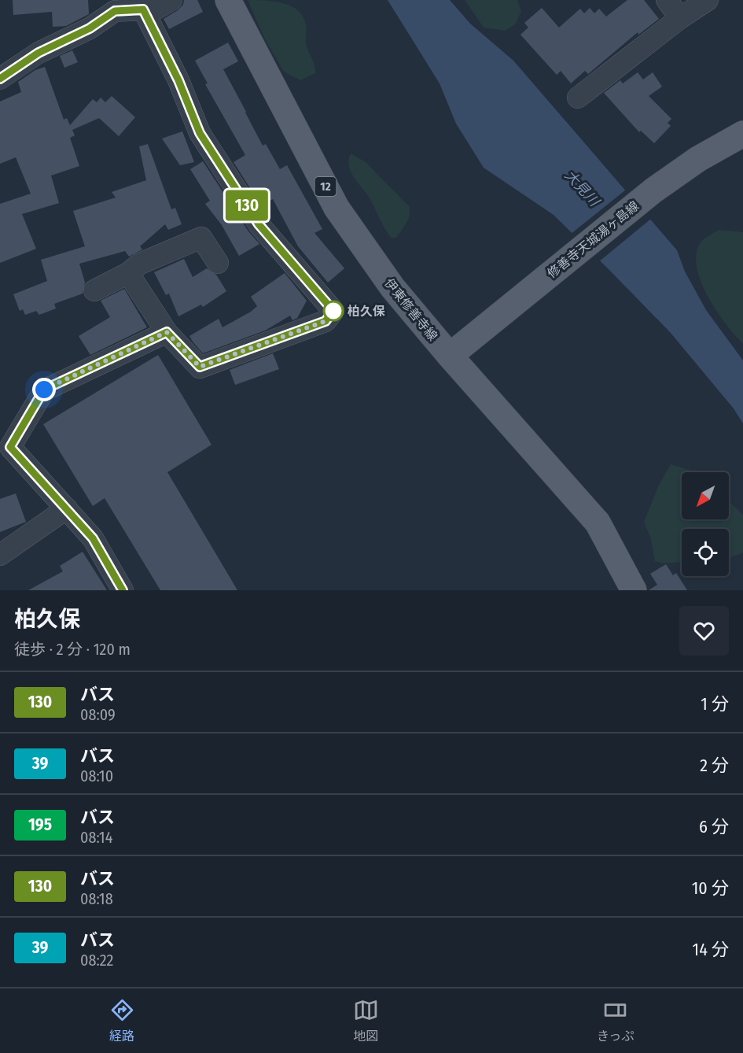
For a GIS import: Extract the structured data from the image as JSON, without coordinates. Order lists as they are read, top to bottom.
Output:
{
  "streets": {
    "main road": ["12", "修善寺天城湯ヶ島線", "伊東修善寺線"]
  },
  "crossings": [
    ["修善寺天城湯ヶ島線", "伊東修善寺線"]
  ],
  "water": ["大見川"],
  "places": ["柏久保"],
  "lines": ["bus line 130"],
  "north": "bottom left",
  "page": {
    "on_map": "130",
    "heading": ["柏久保", "徒歩 · 2 分 · 120 m"],
    "list": [
      {
        "mark": "130",
        "name": "バス",
        "note": "08:09",
        "value": "1 分"
      },
      {
        "mark": "39",
        "name": "バス",
        "note": "08:10",
        "value": "2 分"
      },
      {
        "mark": "195",
        "name": "バス",
        "note": "08:14",
        "value": "6 分"
      },
      {
        "mark": "130",
        "name": "バス",
        "note": "08:18",
        "value": "10 分"
      },
      {
        "mark": "39",
        "name": "バス",
        "note": "08:22",
        "value": "14 分"
      }
    ],
    "tabs": ["経路", "地図", "きっぷ"]
  }
}
